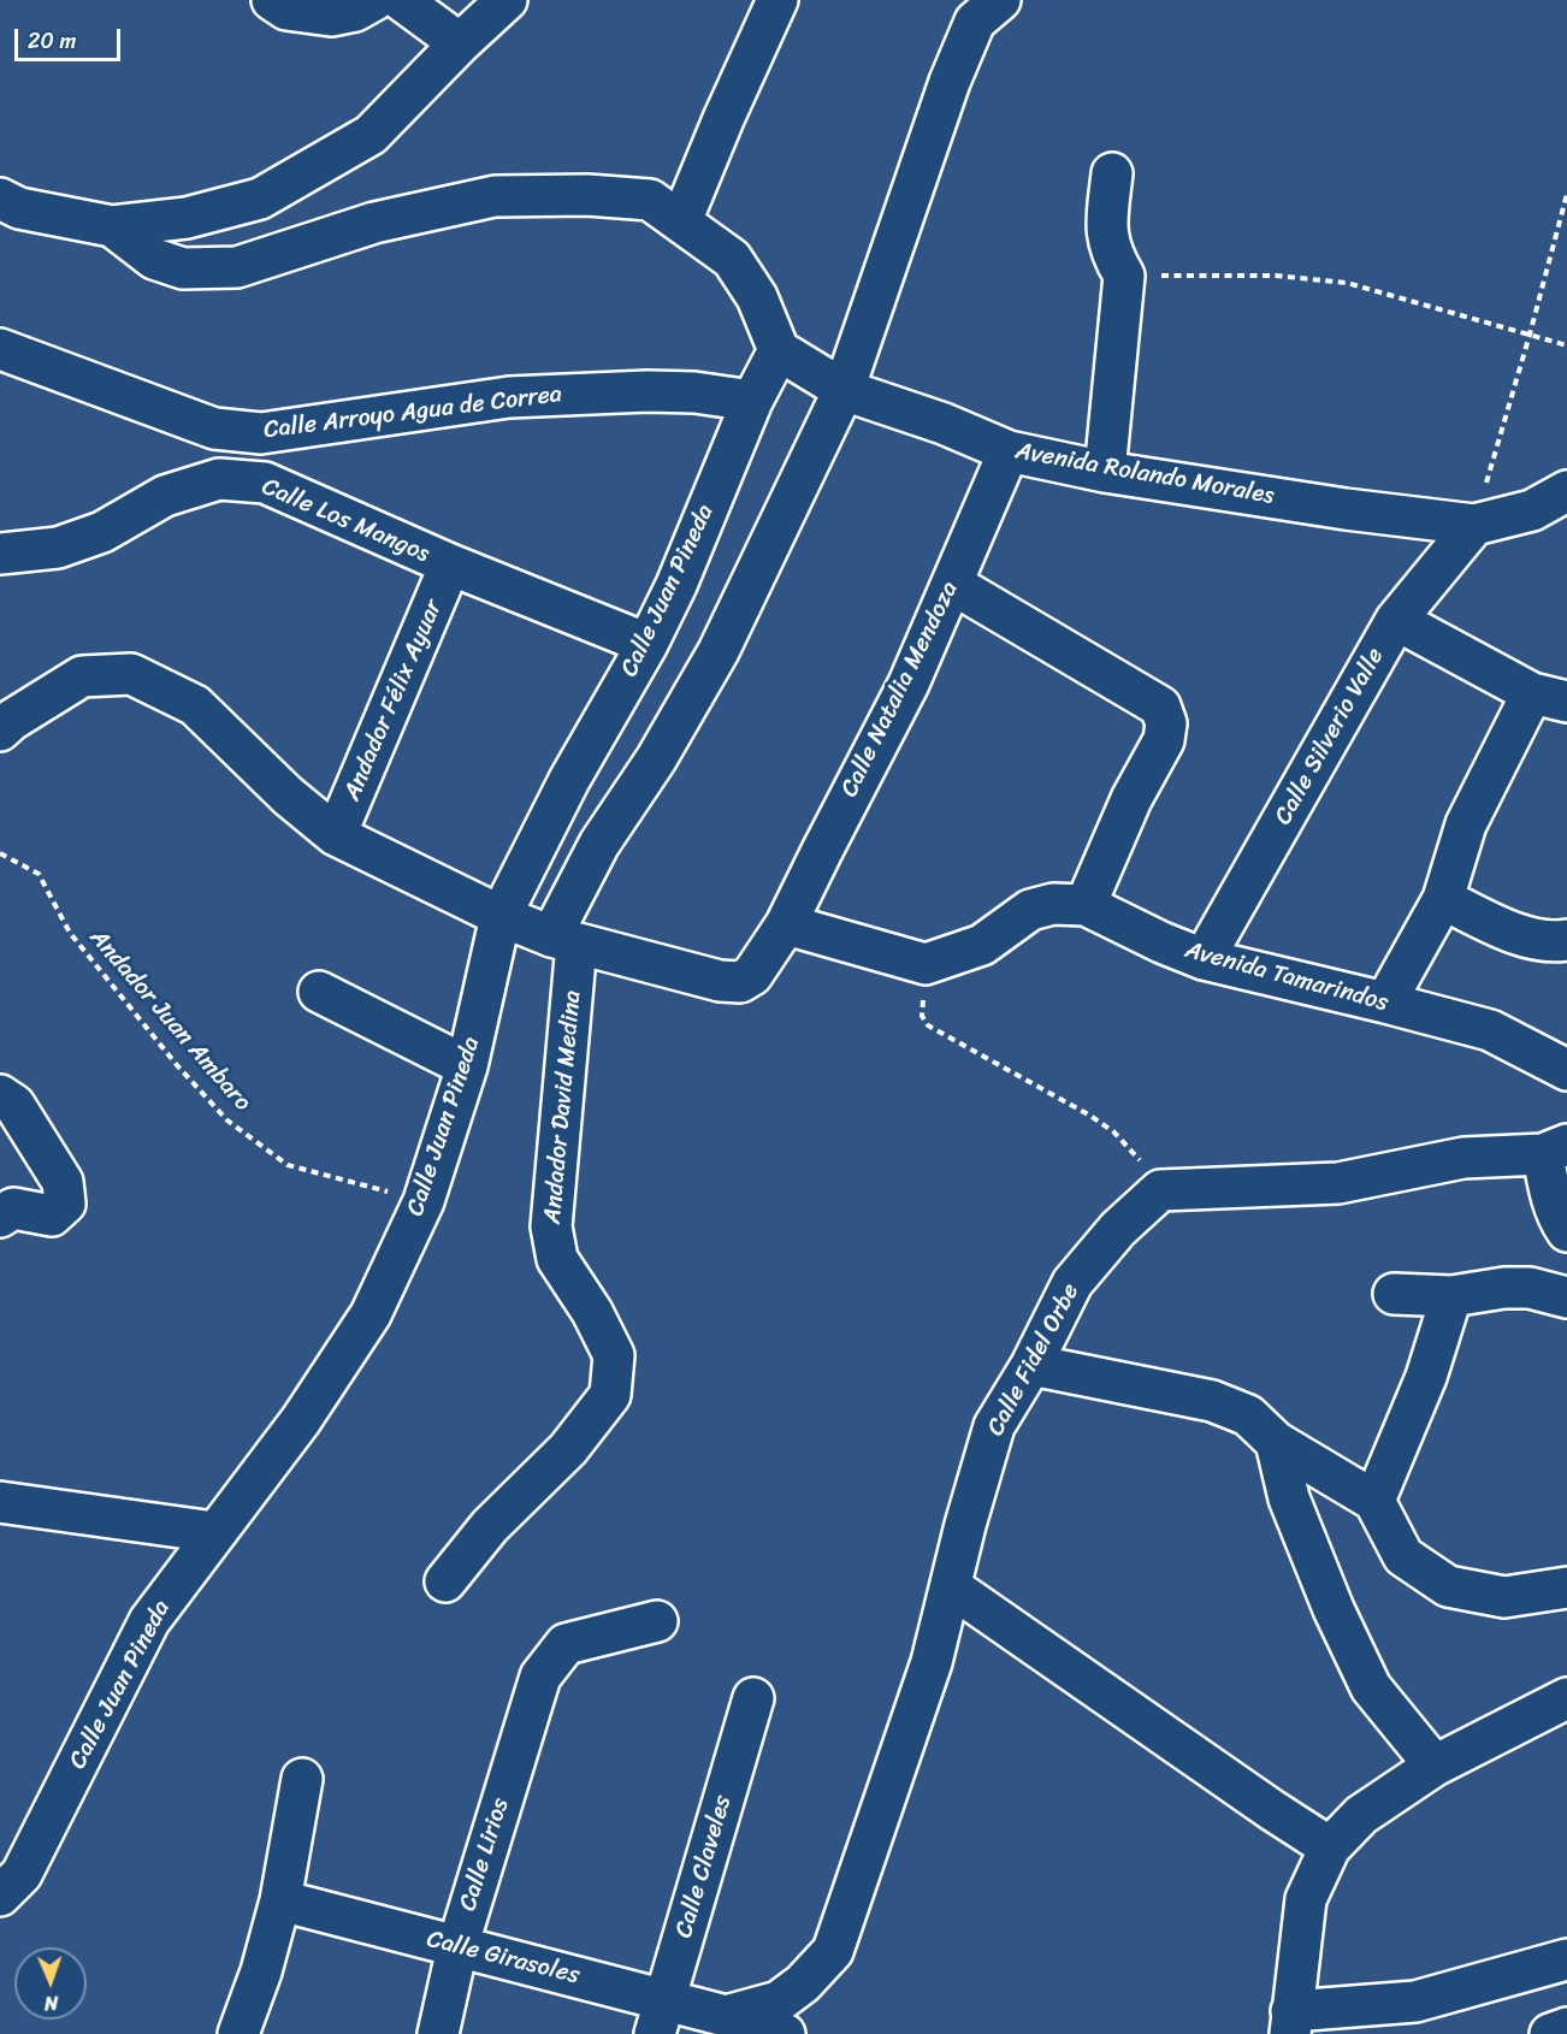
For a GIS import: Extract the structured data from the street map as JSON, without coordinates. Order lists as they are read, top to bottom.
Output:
{
  "streets": {
    "street": [
      "Calle Arroyo Agua de Correa",
      "Avenida Rolando Morales",
      "Calle Los Mangos",
      "Calle Juan Pineda",
      "Calle Natalia Mendoza",
      "Andador Félix Ayuar",
      "Calle Silverio Valle",
      "Avenida Tamarindos",
      "Andador David Medina",
      "Calle Fidel Orbe",
      "Calle Lirios",
      "Calle Claveles",
      "Calle Girasoles"
    ],
    "path": ["Andador Juan Ambaro"]
  },
  "crossings": [
    ["Calle Arroyo Agua de Correa", "Calle Juan Pineda"],
    ["Avenida Rolando Morales", "Calle Juan Pineda"],
    ["Avenida Rolando Morales", "Calle Natalia Mendoza"],
    ["Avenida Rolando Morales", "Calle Silverio Valle"],
    ["Calle Los Mangos", "Calle Juan Pineda"],
    ["Calle Los Mangos", "Andador Félix Ayuar"],
    ["Calle Juan Pineda", "Andador Juan Ambaro"],
    ["Calle Silverio Valle", "Avenida Tamarindos"],
    ["Calle Fidel Orbe", "Calle Girasoles"],
    ["Calle Lirios", "Calle Girasoles"],
    ["Calle Claveles", "Calle Girasoles"]
  ],
  "scale_bar": "20 m",
  "north": "bottom"
}
